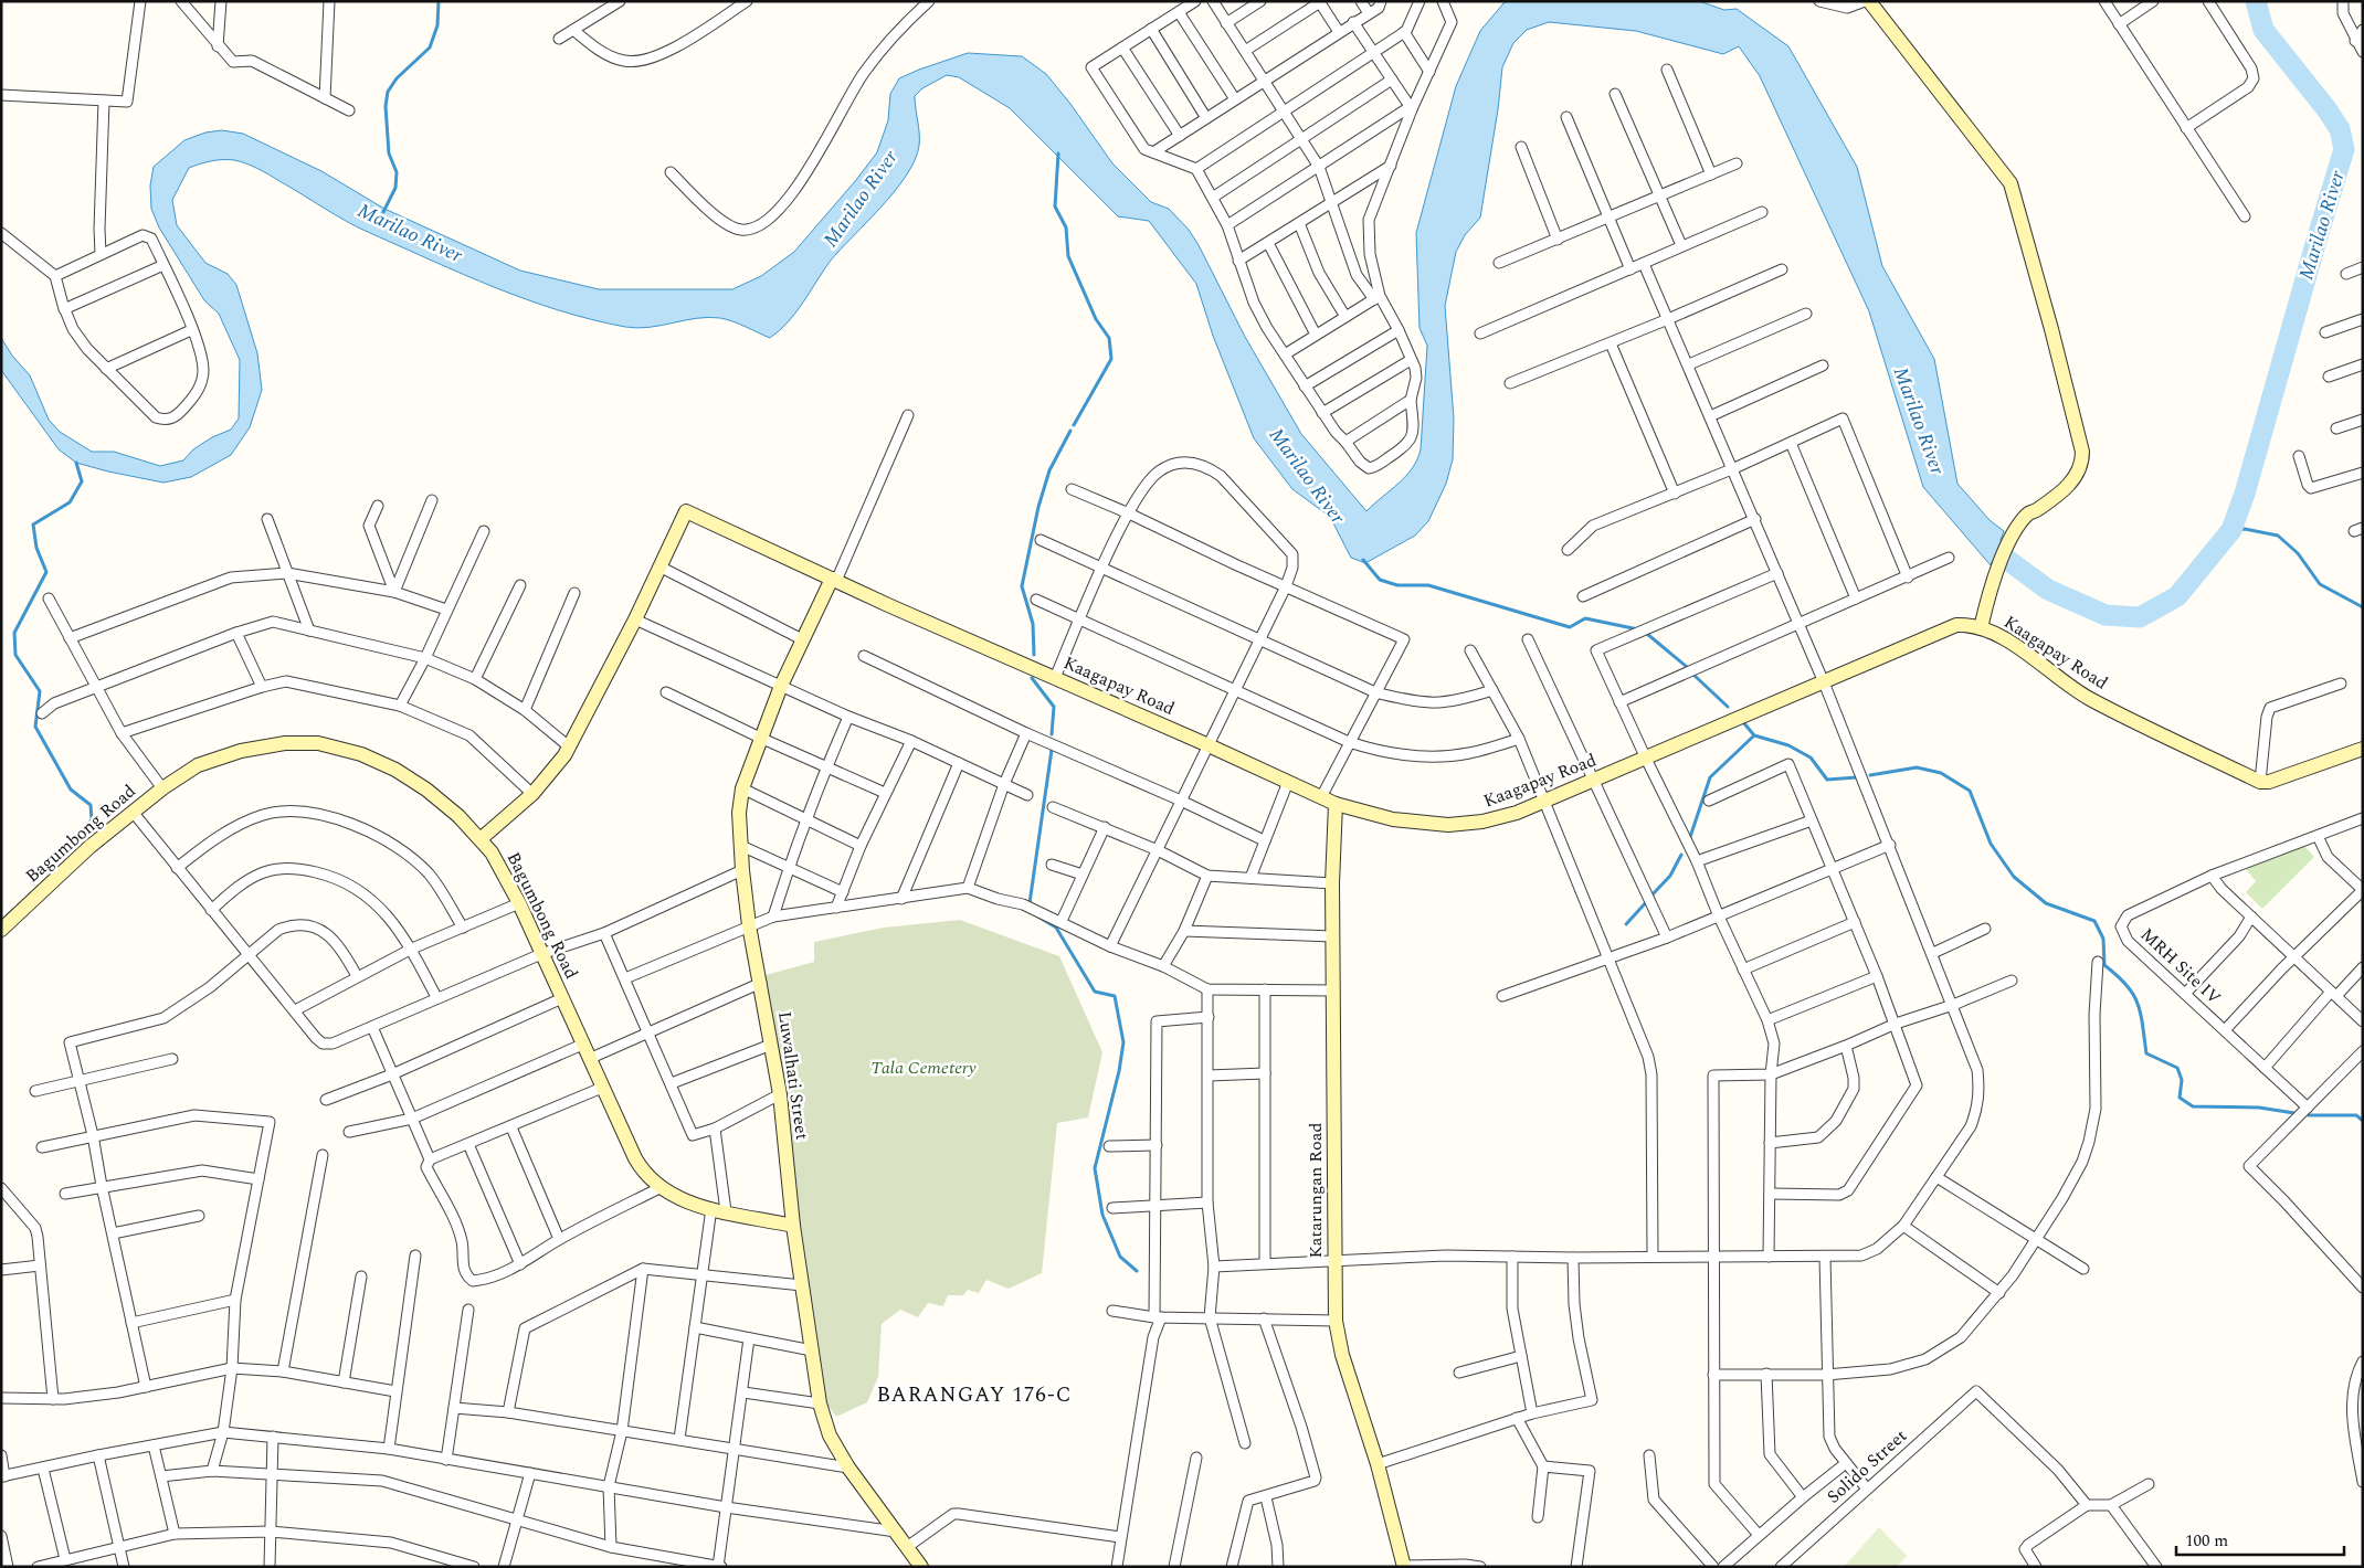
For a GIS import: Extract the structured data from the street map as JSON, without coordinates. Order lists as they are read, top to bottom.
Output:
{
  "streets": {
    "street": [
      "Kaagapay Road",
      "Bagumbong Road",
      "MRH Site IV",
      "Luwalhati Street",
      "Katarungan Road",
      "Solido Street"
    ]
  },
  "crossings": [
    ["Kaagapay Road", "Luwalhati Street"],
    ["Kaagapay Road", "Katarungan Road"],
    ["Bagumbong Road", "Luwalhati Street"]
  ],
  "districts": ["BARANGAY 176-C"],
  "water": ["Marilao River"],
  "parks": ["Tala Cemetery"],
  "scale_bar": "100 m"
}
